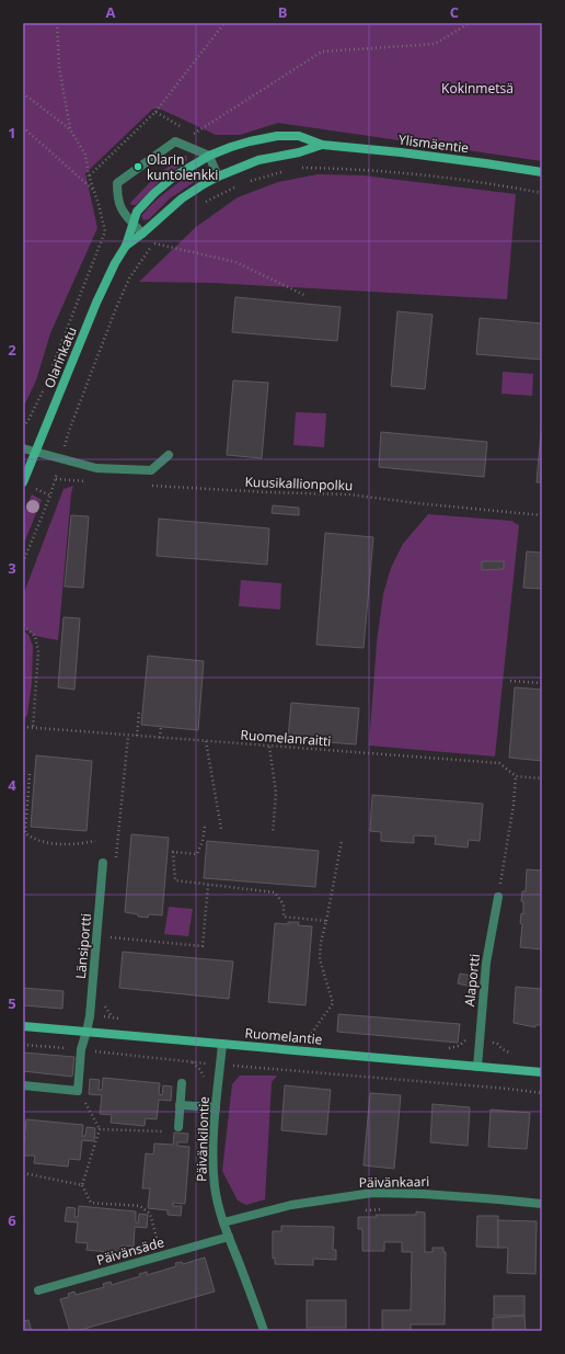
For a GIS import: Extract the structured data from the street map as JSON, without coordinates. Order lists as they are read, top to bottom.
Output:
{
  "streets": {
    "main road": ["Ylismäentie", "Olarinkatu", "Ruomelantie"],
    "street": [
      "Länsiportti",
      "Alaportti",
      "Päivänkilontie",
      "Päivänkaari",
      "Päivänsäde"
    ],
    "path": ["Kuusikallionpolku", "Ruomelanraitti"]
  },
  "crossings": [
    ["Ylismäentie", "Olarinkatu"],
    ["Länsiportti", "Ruomelantie"],
    ["Alaportti", "Ruomelantie"],
    ["Ruomelantie", "Päivänkilontie"],
    ["Päivänkilontie", "Päivänkaari"],
    ["Päivänkilontie", "Päivänsäde"]
  ],
  "parks": ["Kokinmetsä"],
  "places": ["Olarin kuntolenkki"],
  "grid": {
    "columns": ["A", "B", "C"],
    "rows": [
      "1",
      "2",
      "3",
      "4",
      "5",
      "6"
    ]
  }
}
